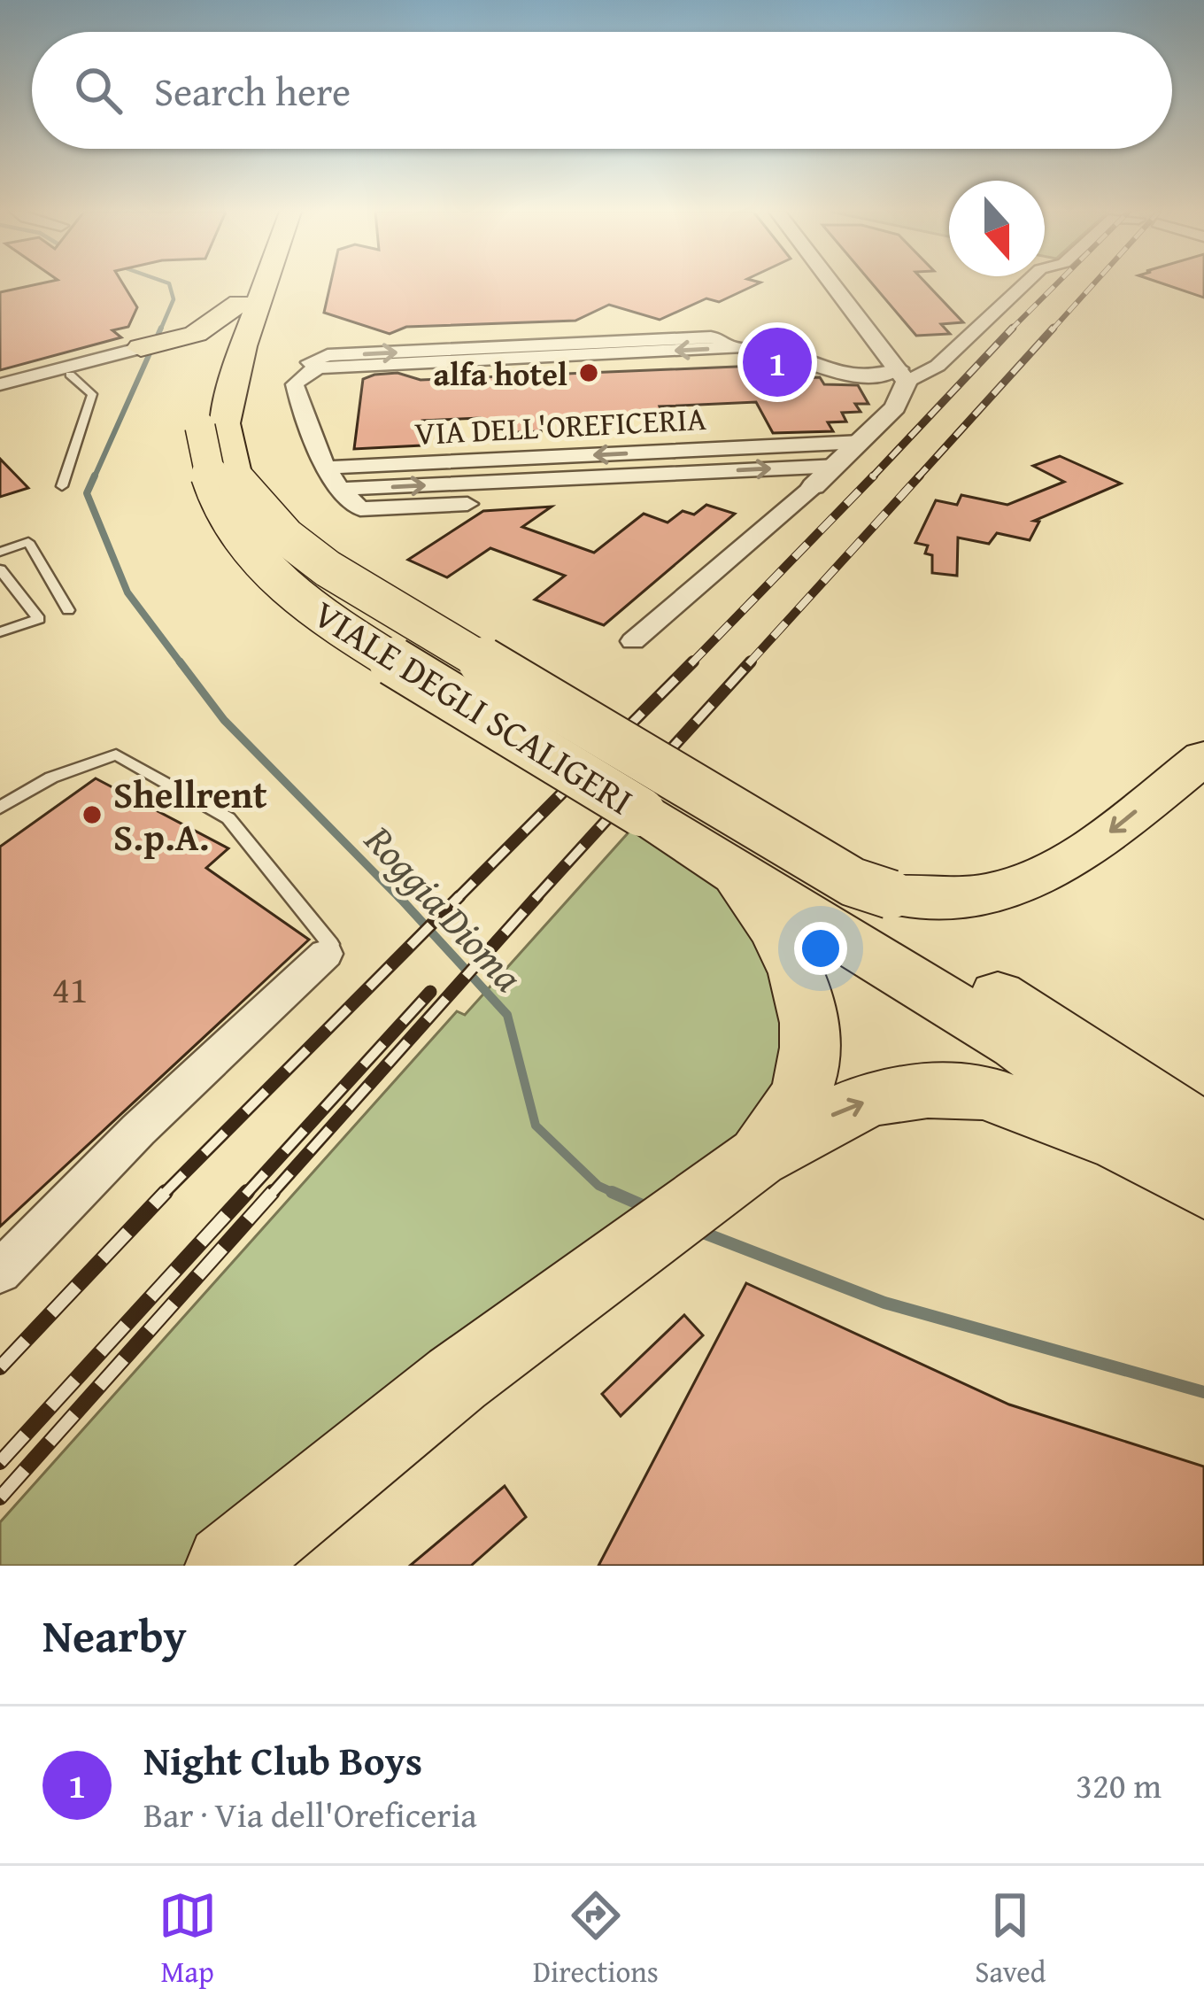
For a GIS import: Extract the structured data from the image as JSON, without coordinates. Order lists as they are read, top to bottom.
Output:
{
  "streets": {
    "highway": ["VIALE DEGLI SCALIGERI"],
    "street": ["VIA DELL'OREFICERIA"]
  },
  "water": ["Roggia Dioma"],
  "places": ["alfa hotel", "Shellrent S.p.A."],
  "house_numbers": ["41"],
  "north": "bottom",
  "page": {
    "search": "Search here",
    "pins": "1",
    "heading": "Nearby",
    "list": [
      {
        "mark": "1",
        "name": "Night Club Boys",
        "note": "Bar · Via dell'Oreficeria",
        "value": "320 m"
      }
    ],
    "nav": ["Map", "Directions", "Saved"]
  }
}
